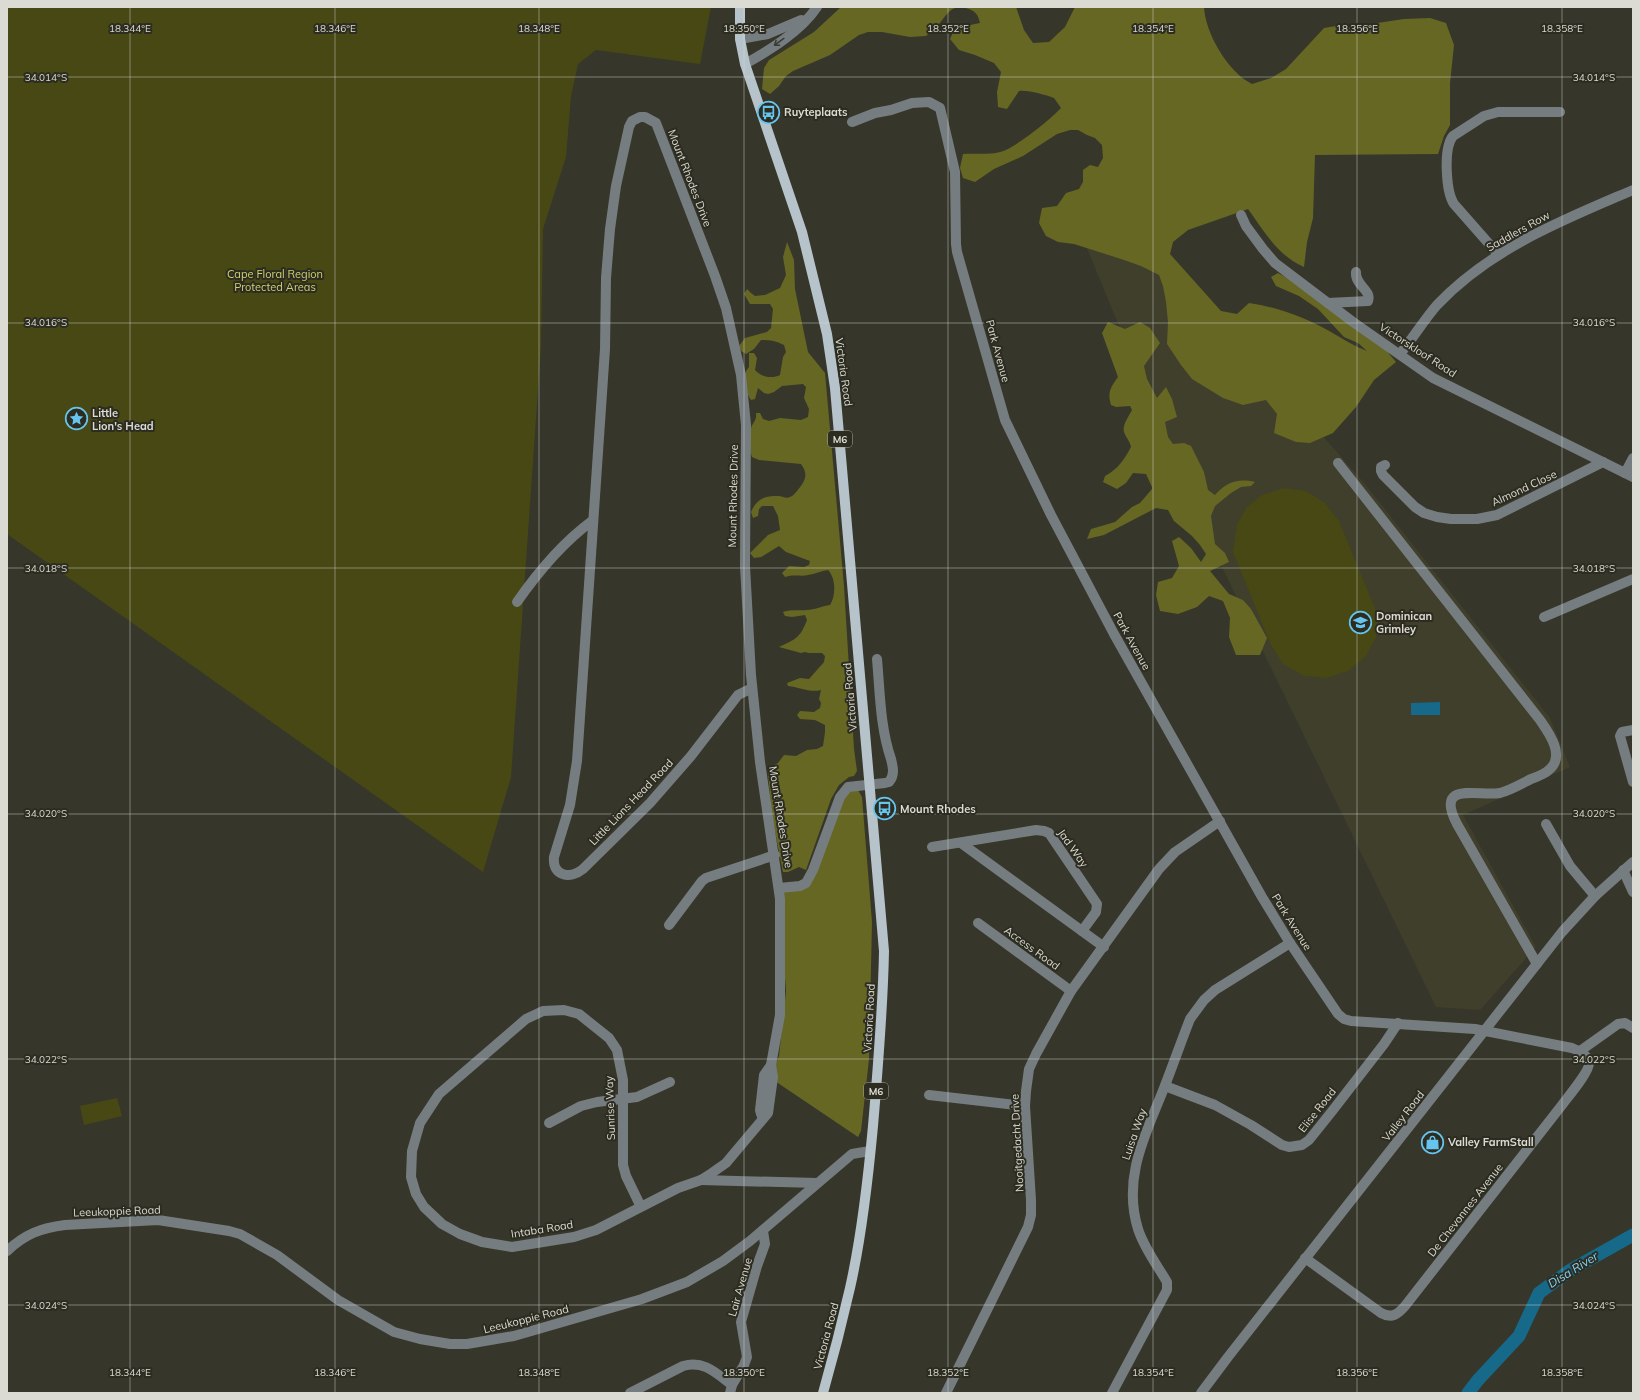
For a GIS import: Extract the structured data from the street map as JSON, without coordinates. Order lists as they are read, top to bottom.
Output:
{
  "streets": {
    "main road": ["Victoria Road", "M6"],
    "street": [
      "Mount Rhodes Drive",
      "Saddlers Row",
      "Victorskloof Road",
      "Park Avenue",
      "Almond Close",
      "Little Lions Head Road",
      "Jad Way",
      "Access Road",
      "Sunrise Way",
      "Elise Road",
      "Valley Road",
      "Luisa Way",
      "Nooitgedacht Drive",
      "De Chevonnes Avenue",
      "Leeukoppie Road",
      "Intaba Road",
      "Lair Avenue"
    ]
  },
  "crossings": [
    ["Mount Rhodes Drive", "Little Lions Head Road"],
    ["Mount Rhodes Drive", "Intaba Road"],
    ["Saddlers Row", "Victorskloof Road"],
    ["Victorskloof Road", "Almond Close"],
    ["Park Avenue", "Elise Road"],
    ["Park Avenue", "Valley Road"],
    ["Park Avenue", "Luisa Way"],
    ["Park Avenue", "Nooitgedacht Drive"],
    ["Victoria Road", "Leeukoppie Road"],
    ["Access Road", "Nooitgedacht Drive"],
    ["Sunrise Way", "Intaba Road"],
    ["Elise Road", "Luisa Way"],
    ["Valley Road", "De Chevonnes Avenue"],
    ["Leeukoppie Road", "Intaba Road"],
    ["Leeukoppie Road", "Lair Avenue"]
  ],
  "water": ["Disa River"],
  "parks": ["Cape Floral Region Protected Areas"],
  "places": {
    "bus stop": ["Ruyteplaats", "Mount Rhodes"],
    "place": ["Little Lion's Head"],
    "school or university": ["Dominican Grimley"],
    "shop": ["Valley FarmStall"]
  },
  "coordinates": [
    "18.344°E",
    "18.346°E",
    "18.348°E",
    "18.350°E",
    "18.352°E",
    "18.354°E",
    "18.356°E",
    "18.358°E",
    "34.014°S",
    "34.016°S",
    "34.018°S",
    "34.020°S",
    "34.022°S",
    "34.024°S"
  ]
}
